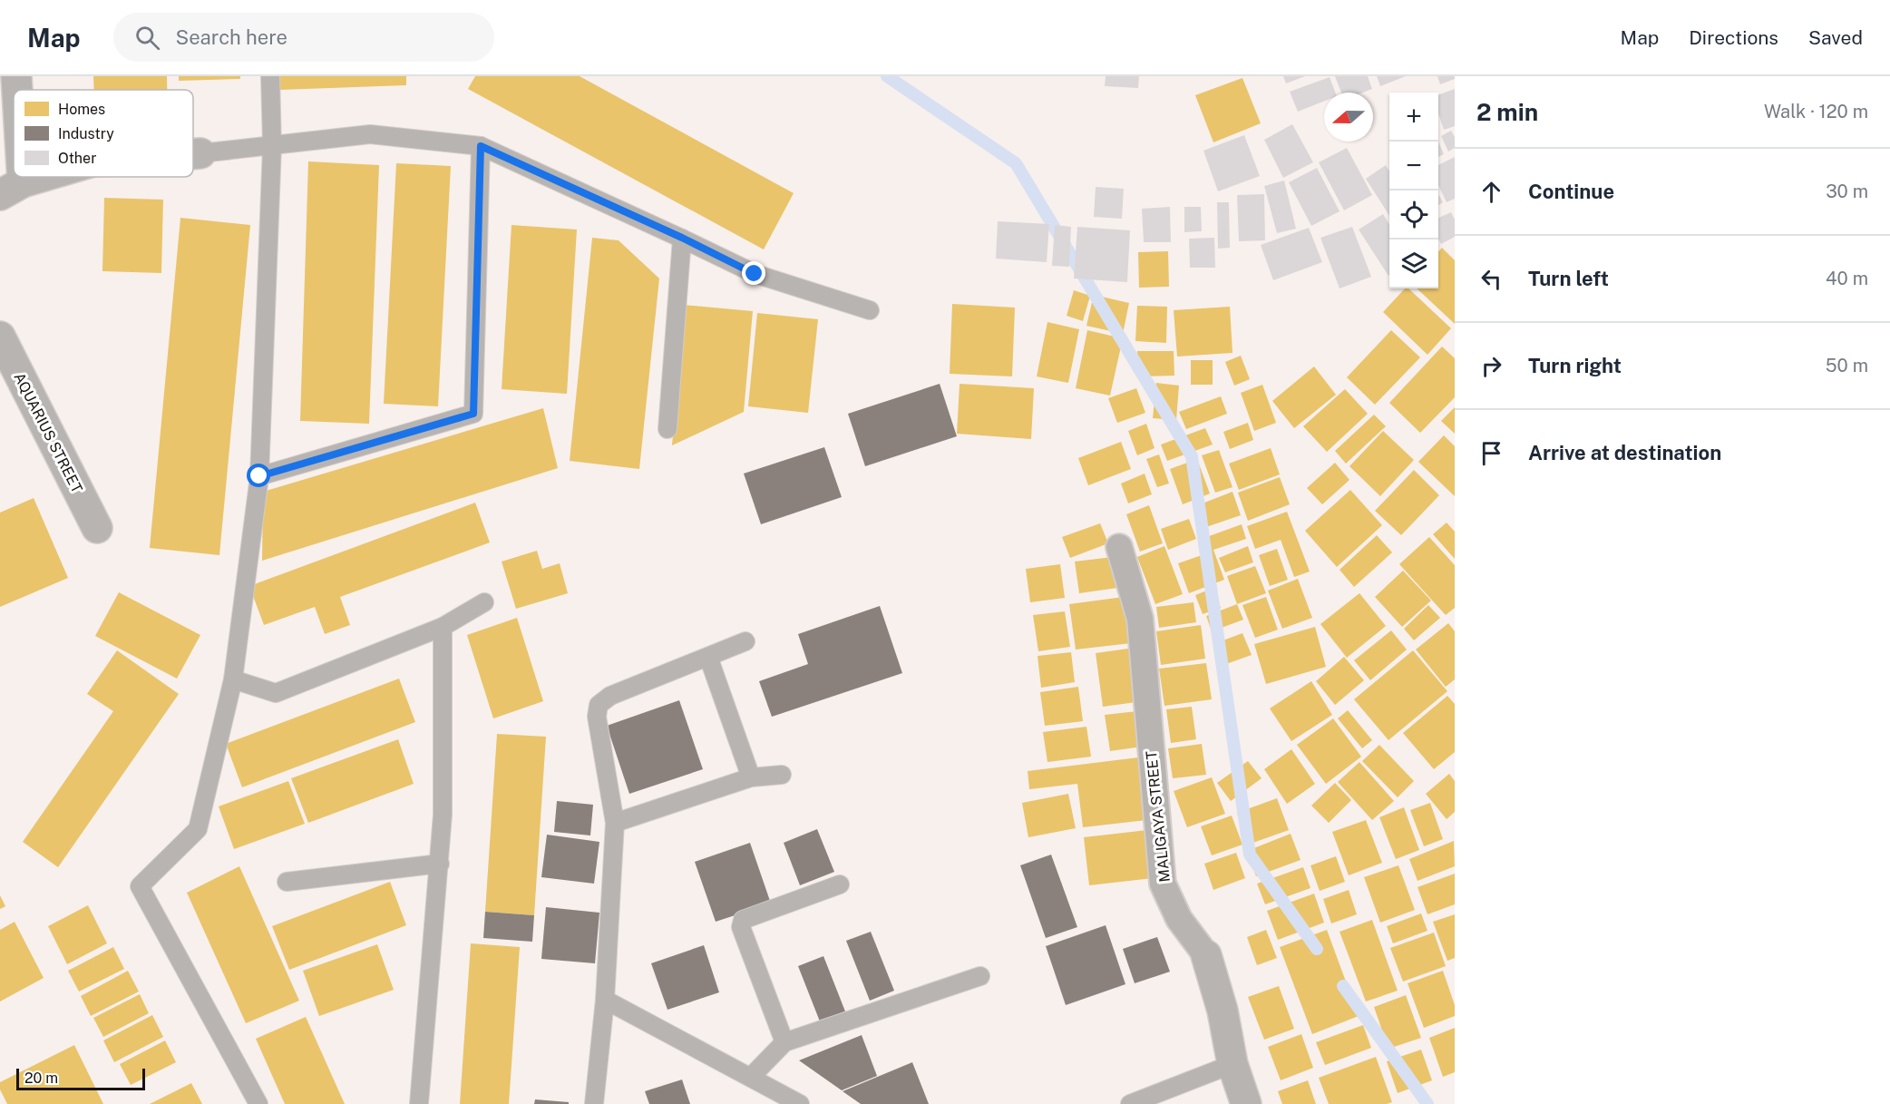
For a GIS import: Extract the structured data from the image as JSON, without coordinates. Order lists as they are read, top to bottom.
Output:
{
  "streets": {
    "street": ["AQUARIUS STREET", "MALIGAYA STREET"]
  },
  "legend": ["Homes", "Industry", "Other"],
  "scale_bar": "20 m",
  "north": "left",
  "page": {
    "header": "Map",
    "search": "Search here",
    "nav": ["Map", "Directions", "Saved"],
    "heading": ["2 min", "Walk · 120 m"],
    "map_buttons": ["+", "−"],
    "list": [
      ["Continue", "30 m"],
      ["Turn left", "40 m"],
      ["Turn right", "50 m"],
      "Arrive at destination"
    ],
    "scale": "20 m"
  }
}
